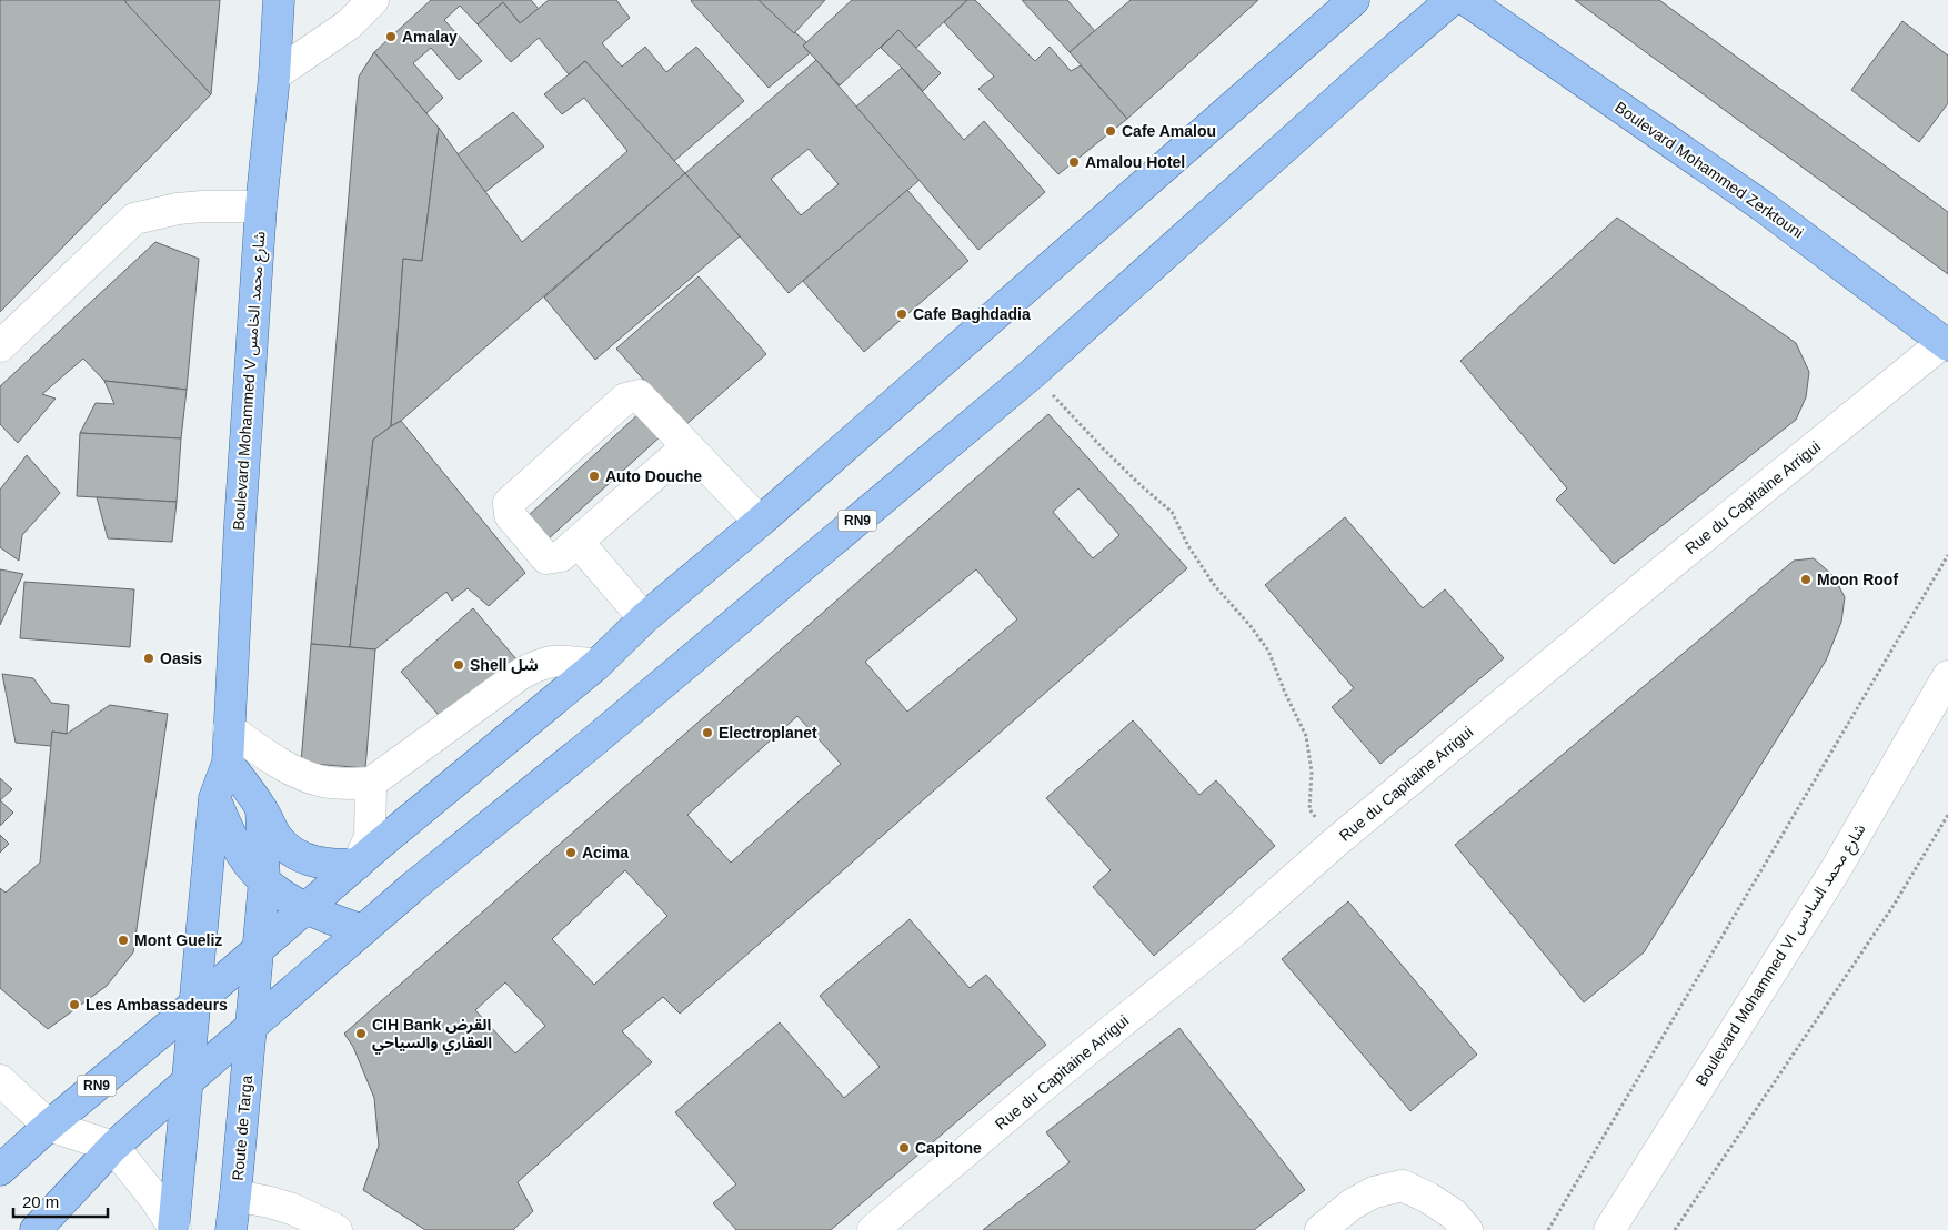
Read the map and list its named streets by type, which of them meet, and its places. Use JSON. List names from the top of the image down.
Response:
{
  "streets": {
    "main road": [
      "Boulevard Mohammed Zerktouni",
      "Boulevard Mohammed V شارع محمد الخامس",
      "RN9",
      "Route de Targa"
    ],
    "street": ["Rue du Capitaine Arrigui", "Boulevard Mohammed VI شارع محمد السادس"]
  },
  "crossings": [
    ["Boulevard Mohammed Zerktouni", "Rue du Capitaine Arrigui"],
    ["Boulevard Mohammed V شارع محمد الخامس", "RN9"],
    ["RN9", "Route de Targa"]
  ],
  "places": [
    "Amalay",
    "Cafe Amalou",
    "Amalou Hotel",
    "Cafe Baghdadia",
    "Auto Douche",
    "Moon Roof",
    "Oasis",
    "Shell شل",
    "Electroplanet",
    "Acima",
    "Mont Gueliz",
    "Les Ambassadeurs",
    "CIH Bank القرض العقاري والسياحي",
    "Capitone"
  ],
  "scale_bar": "20 m"
}
